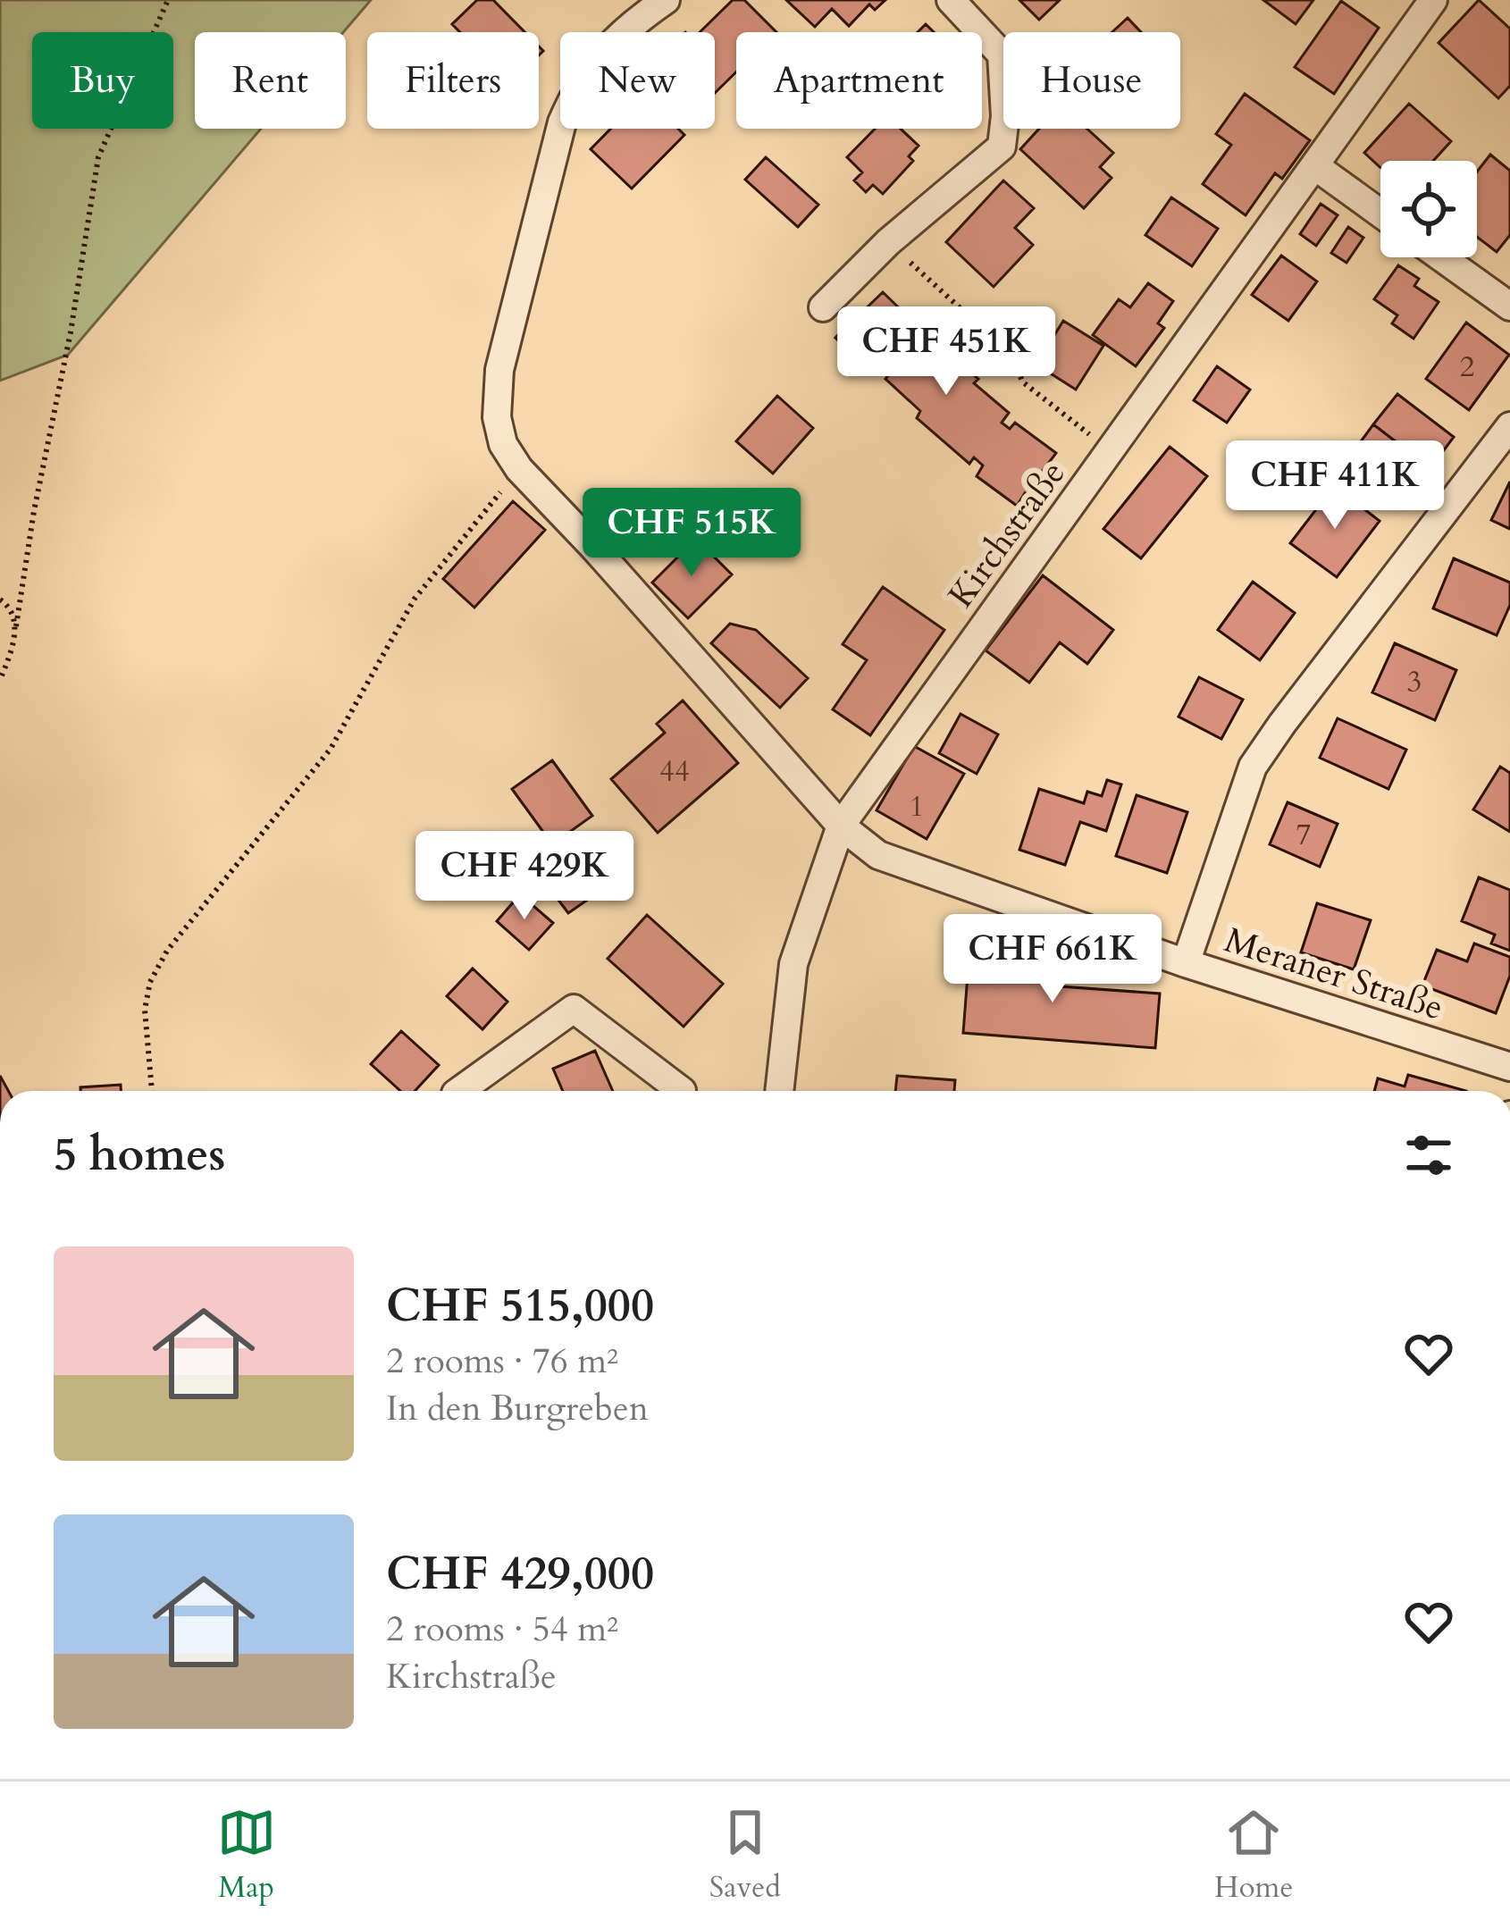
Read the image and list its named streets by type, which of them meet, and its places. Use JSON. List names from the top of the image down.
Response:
{
  "streets": {
    "street": ["Kirchstraße", "Meraner Straße"]
  },
  "crossings": [
    ["Kirchstraße", "Meraner Straße"]
  ],
  "house_numbers": [
    "2",
    "3",
    "44",
    "1",
    "7"
  ],
  "page": {
    "chip": [
      "Buy",
      "Rent",
      "Filters",
      "New",
      "Apartment",
      "House"
    ],
    "price": [
      "CHF 451K",
      "CHF 411K",
      "CHF 515K",
      "CHF 429K",
      "CHF 661K"
    ],
    "heading": "5 homes",
    "list": [
      {
        "name": "CHF 515,000",
        "note": "2 rooms · 76 m² · In den Burgreben"
      },
      {
        "name": "CHF 429,000",
        "note": "2 rooms · 54 m² · Kirchstraße"
      }
    ],
    "tabs": ["Map", "Saved", "Home"]
  }
}
